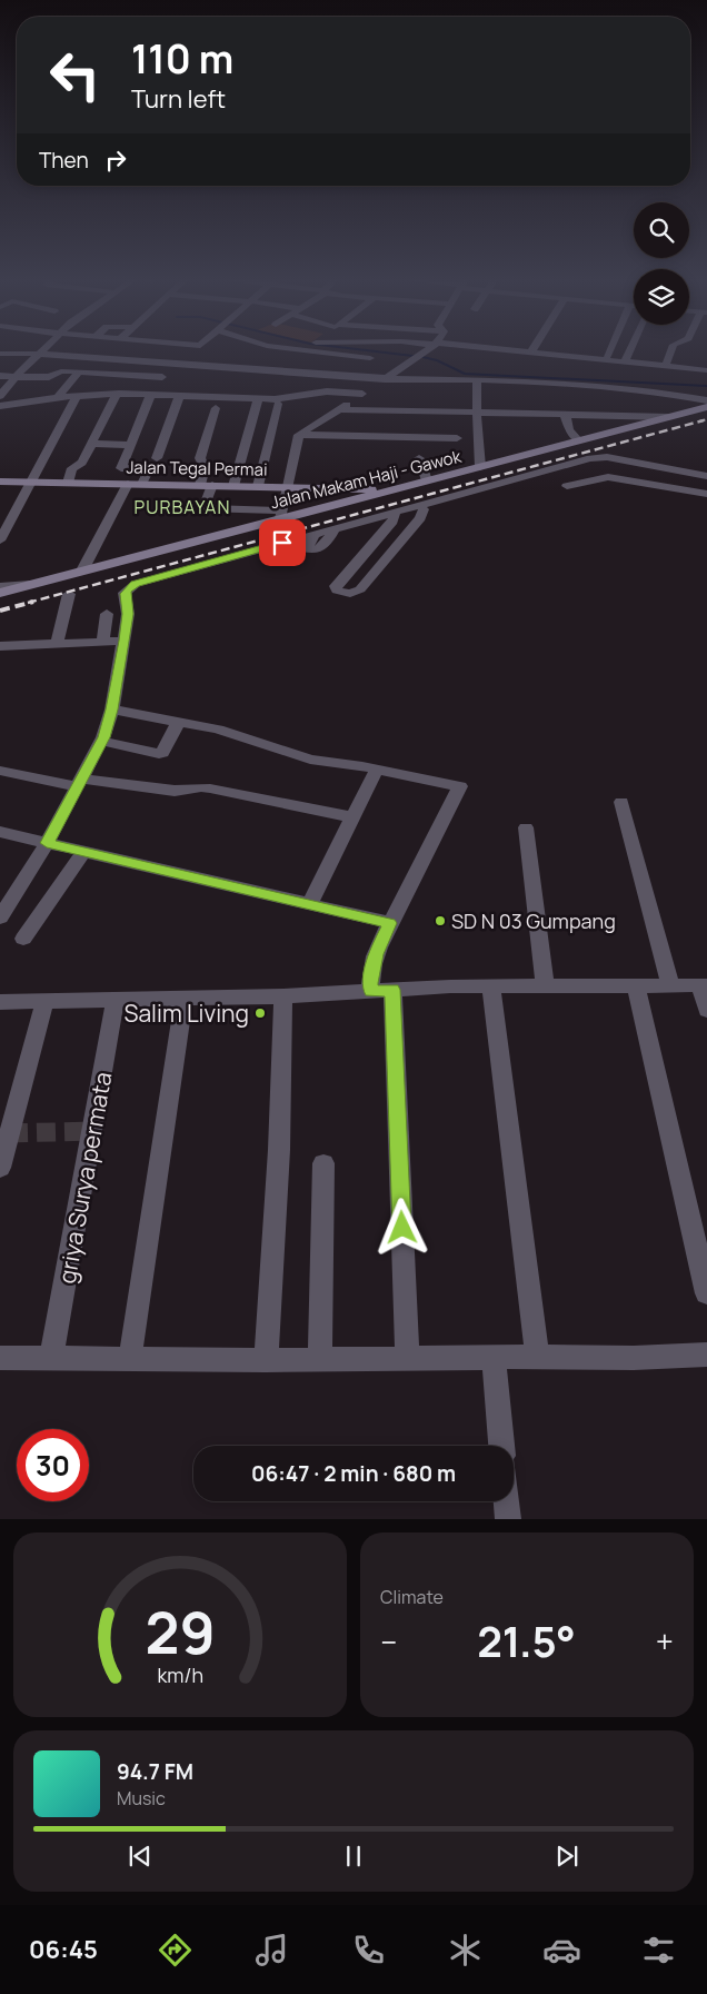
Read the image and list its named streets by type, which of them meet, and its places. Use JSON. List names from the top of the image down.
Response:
{
  "streets": {
    "street": ["Jalan Tegal Permai", "Jalan Makam Haji - Gawok", "griya Surya permata"]
  },
  "crossings": [
    ["Jalan Tegal Permai", "Jalan Makam Haji - Gawok"]
  ],
  "districts": ["PURBAYAN"],
  "places": ["SD N 03 Gumpang", "Salim Living"],
  "page": {
    "turn": ["110 m", "Turn left"],
    "then": "Then",
    "limit": "30",
    "trip": "06:47 · 2 min · 680 m",
    "tile": "Climate",
    "heat": ["−", "21.5°", "+"],
    "song": ["94.7 FM", "Music"],
    "tabs": "06:45",
    "gauge": ["29", "km/h"]
  }
}
